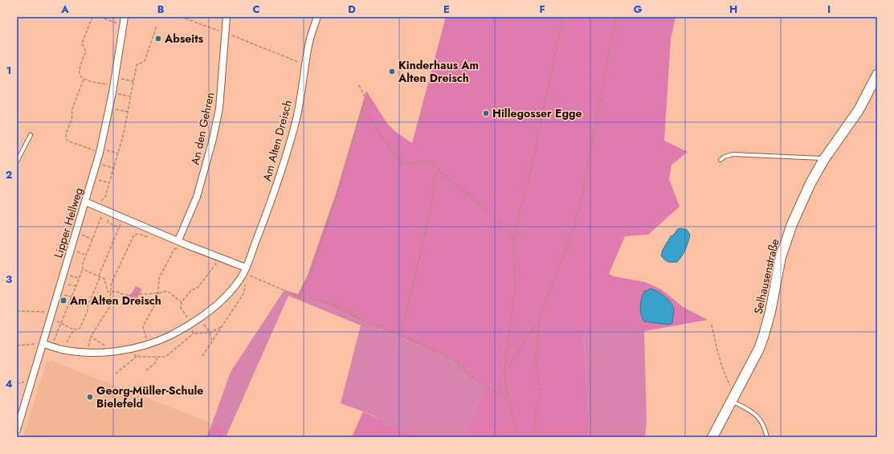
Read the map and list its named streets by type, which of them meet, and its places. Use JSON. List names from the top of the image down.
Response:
{
  "streets": {
    "street": [
      "An den Gehren",
      "Am Alten Dreisch",
      "Lipper Hellweg",
      "Selhausenstraße"
    ]
  },
  "crossings": [
    ["Am Alten Dreisch", "Lipper Hellweg"]
  ],
  "places": {
    "other": [
      "Abseits",
      "Kinderhaus Am Alten Dreisch",
      "Hillegosser Egge",
      "Georg-Müller-Schule Bielefeld"
    ],
    "transit": ["Am Alten Dreisch"]
  },
  "grid": {
    "columns": [
      "A",
      "B",
      "C",
      "D",
      "E",
      "F",
      "G",
      "H",
      "I"
    ],
    "rows": [
      "1",
      "2",
      "3",
      "4"
    ]
  }
}
